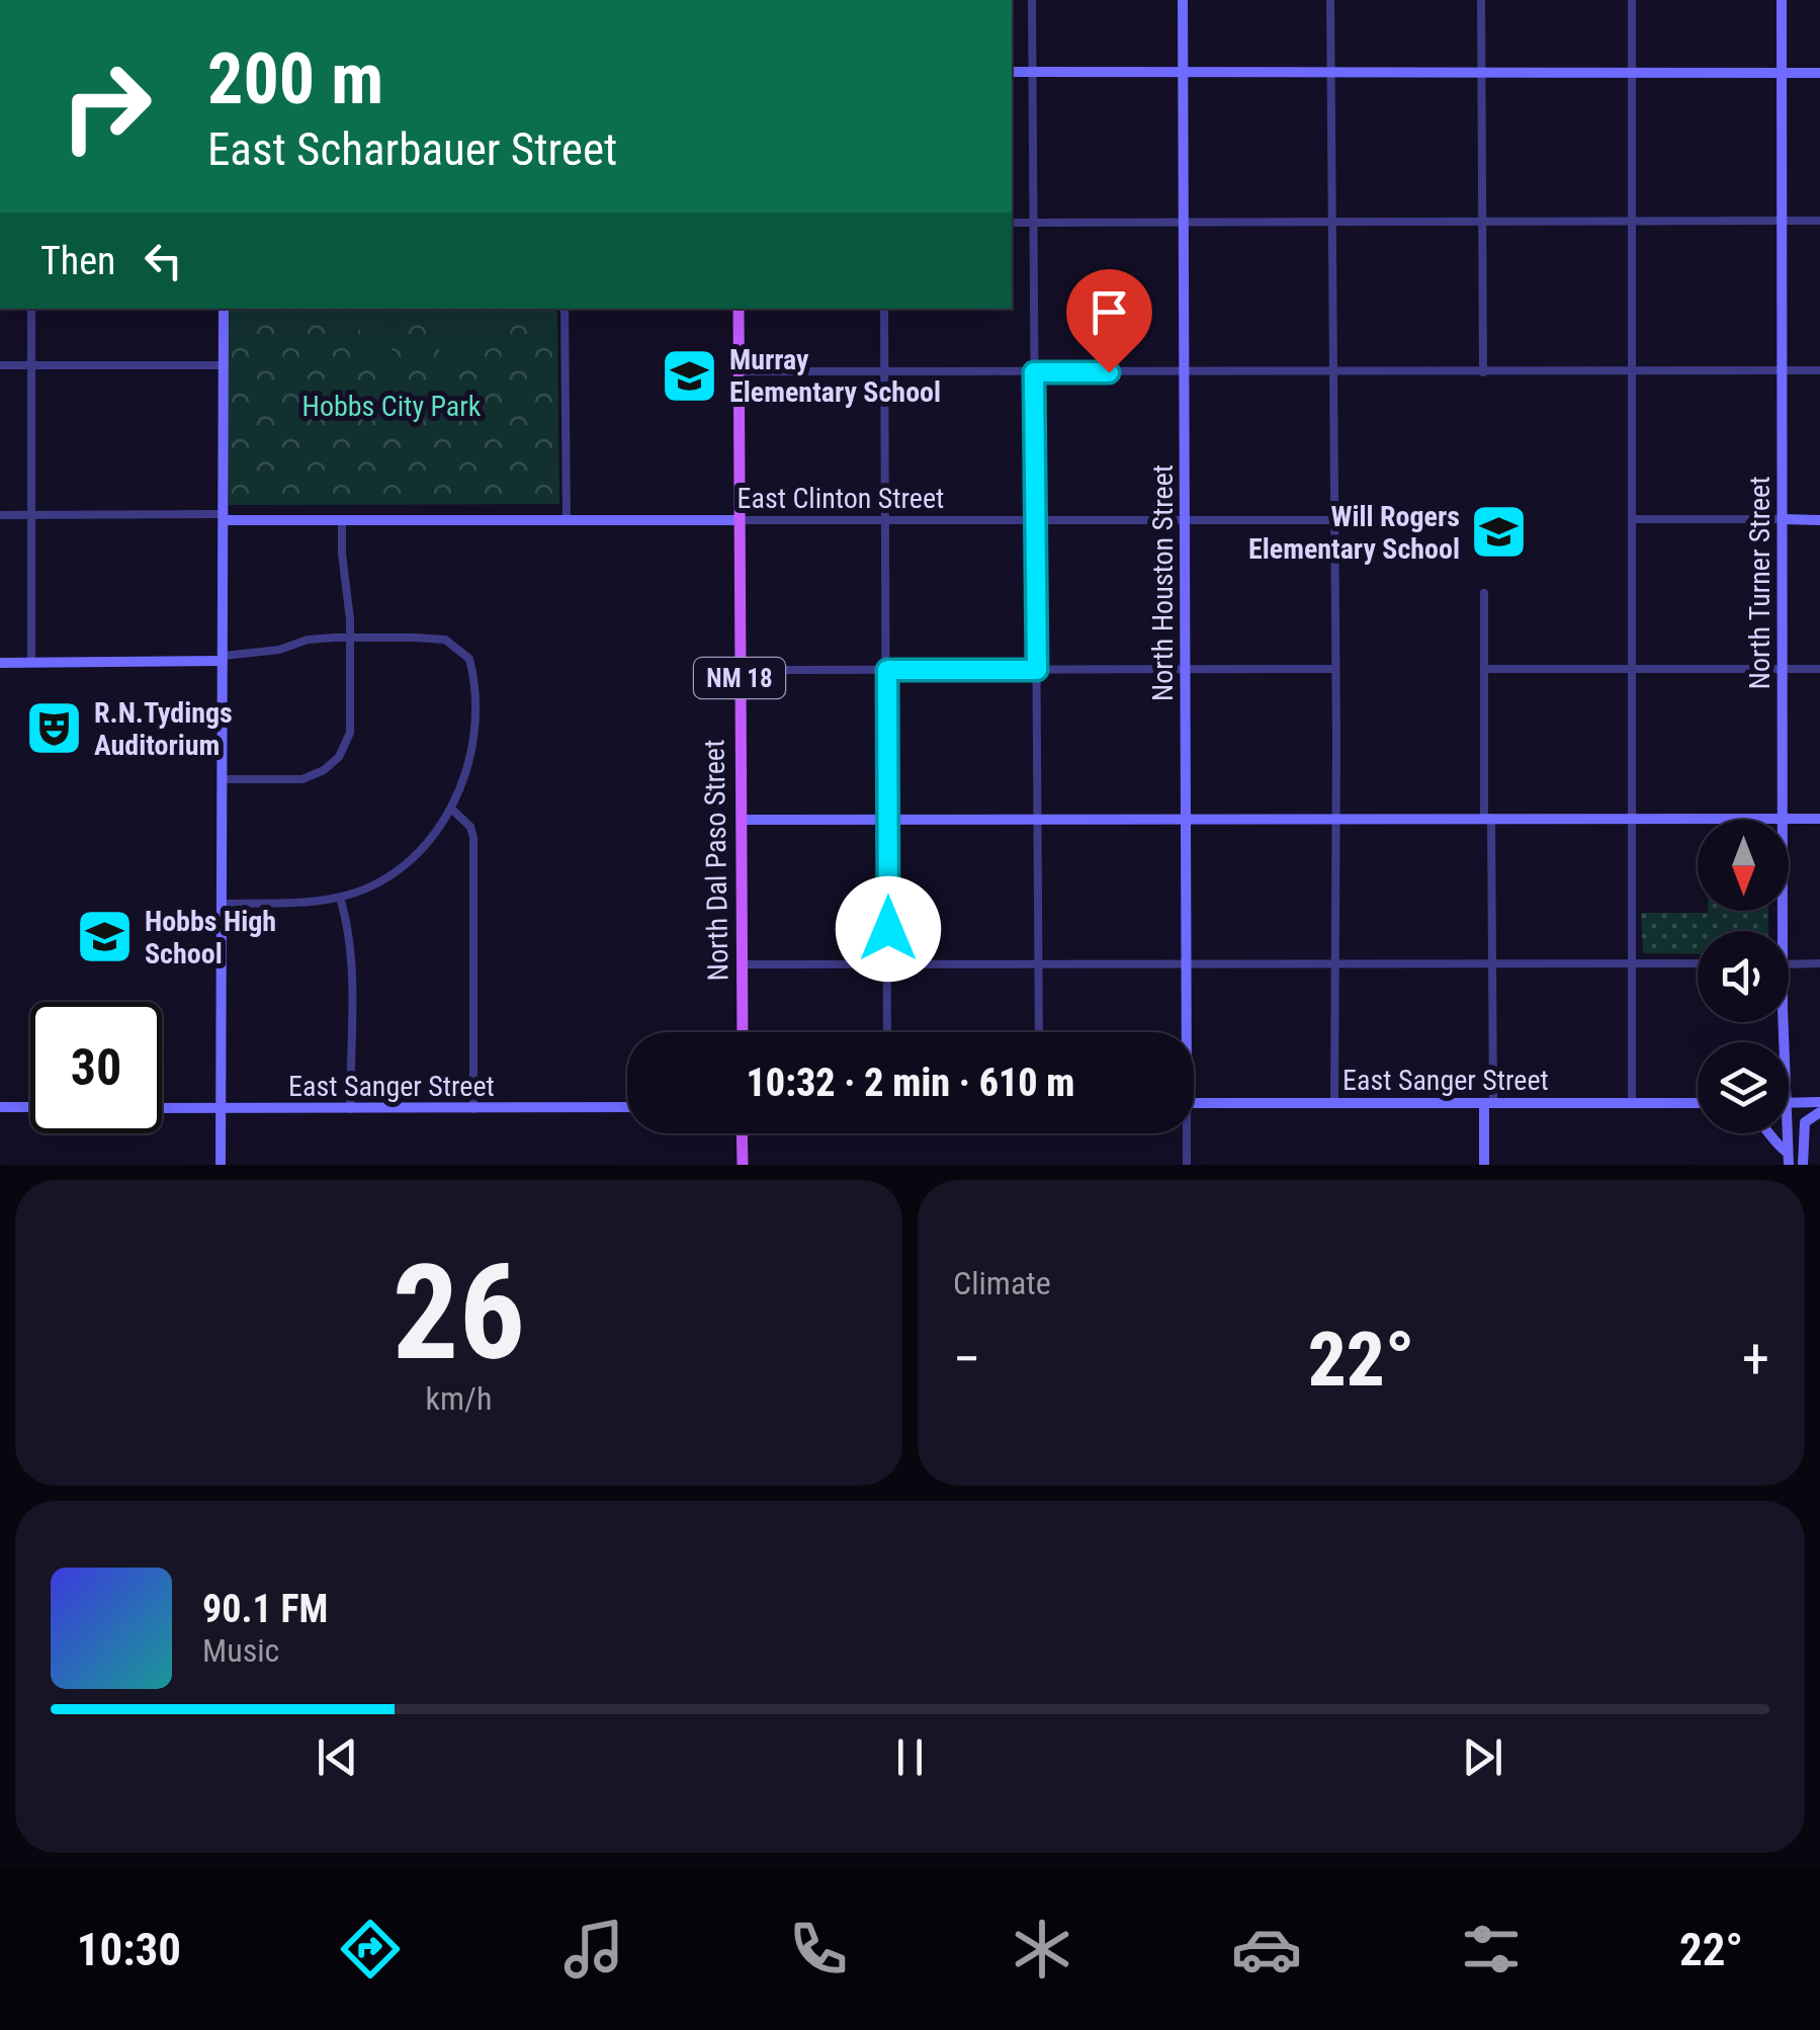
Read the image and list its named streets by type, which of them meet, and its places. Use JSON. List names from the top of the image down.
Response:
{
  "streets": {
    "main road": ["NM 18", "North Dal Paso Street"],
    "street": [
      "East Clinton Street",
      "North Houston Street",
      "North Turner Street",
      "East Sanger Street"
    ]
  },
  "crossings": [
    ["East Clinton Street", "North Houston Street"],
    ["East Clinton Street", "North Dal Paso Street"]
  ],
  "parks": ["Hobbs City Park"],
  "places": {
    "school or university": ["Murray Elementary School", "Will Rogers Elementary School", "Hobbs High School"],
    "theatre": ["R.N.Tydings Auditorium"]
  },
  "north": "bottom",
  "page": {
    "turn": ["200 m", "East Scharbauer Street"],
    "then": "Then",
    "limit": "30",
    "trip": "10:32 · 2 min · 610 m",
    "tile": [
      ["26", "km/h"],
      "Climate"
    ],
    "heat": ["−", "22°", "+"],
    "song": ["90.1 FM", "Music"],
    "tabs": ["10:30", "22°"]
  }
}
